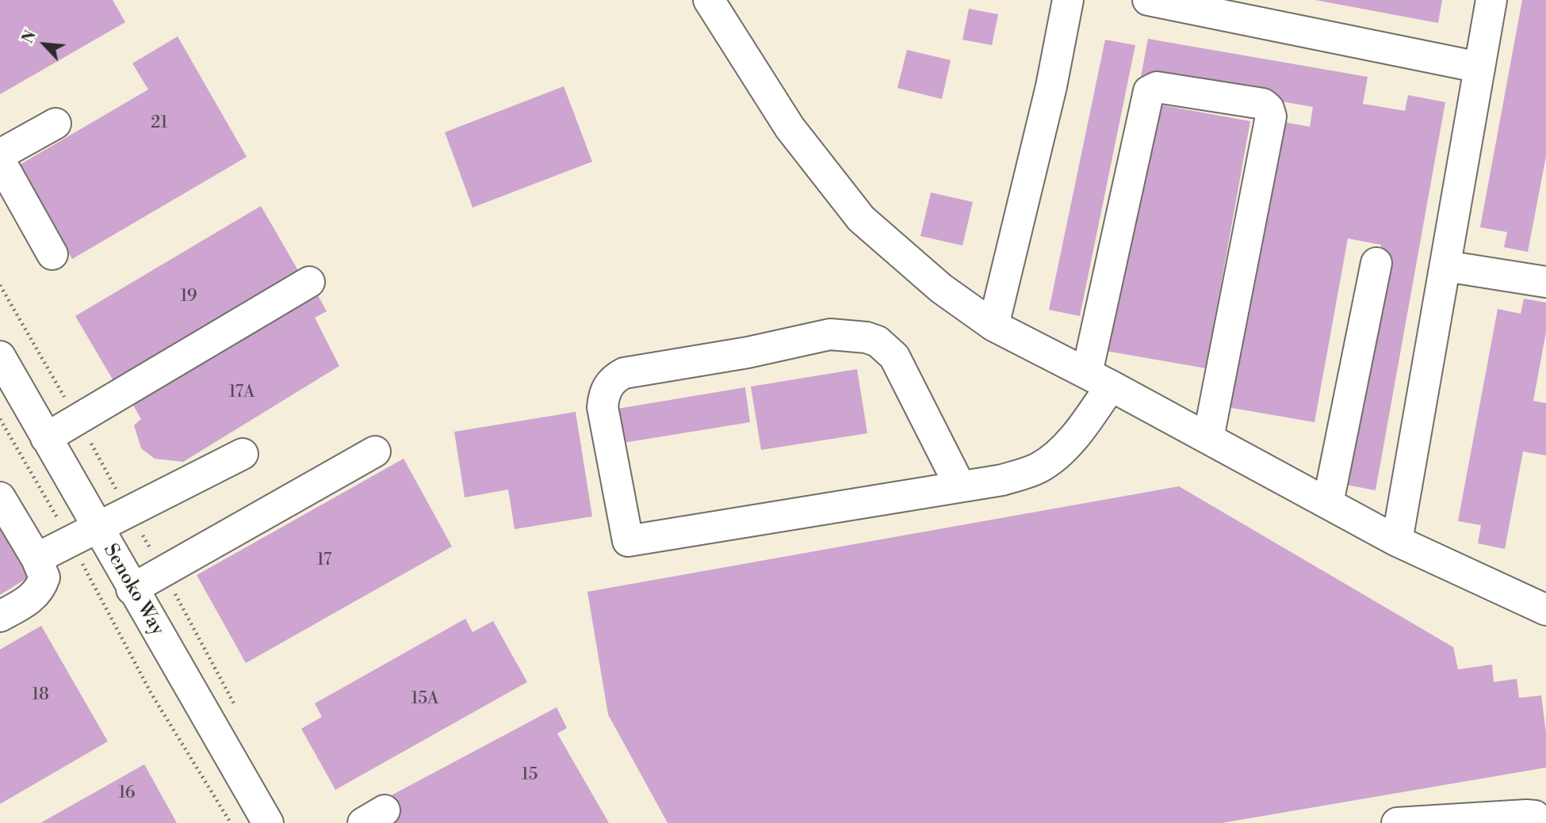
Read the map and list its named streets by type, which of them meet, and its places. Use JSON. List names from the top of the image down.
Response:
{
  "streets": {
    "street": ["Senoko Way"]
  },
  "house_numbers": [
    "21",
    "19",
    "17A",
    "17",
    "18",
    "15A",
    "15",
    "16"
  ],
  "north": "top left"
}
